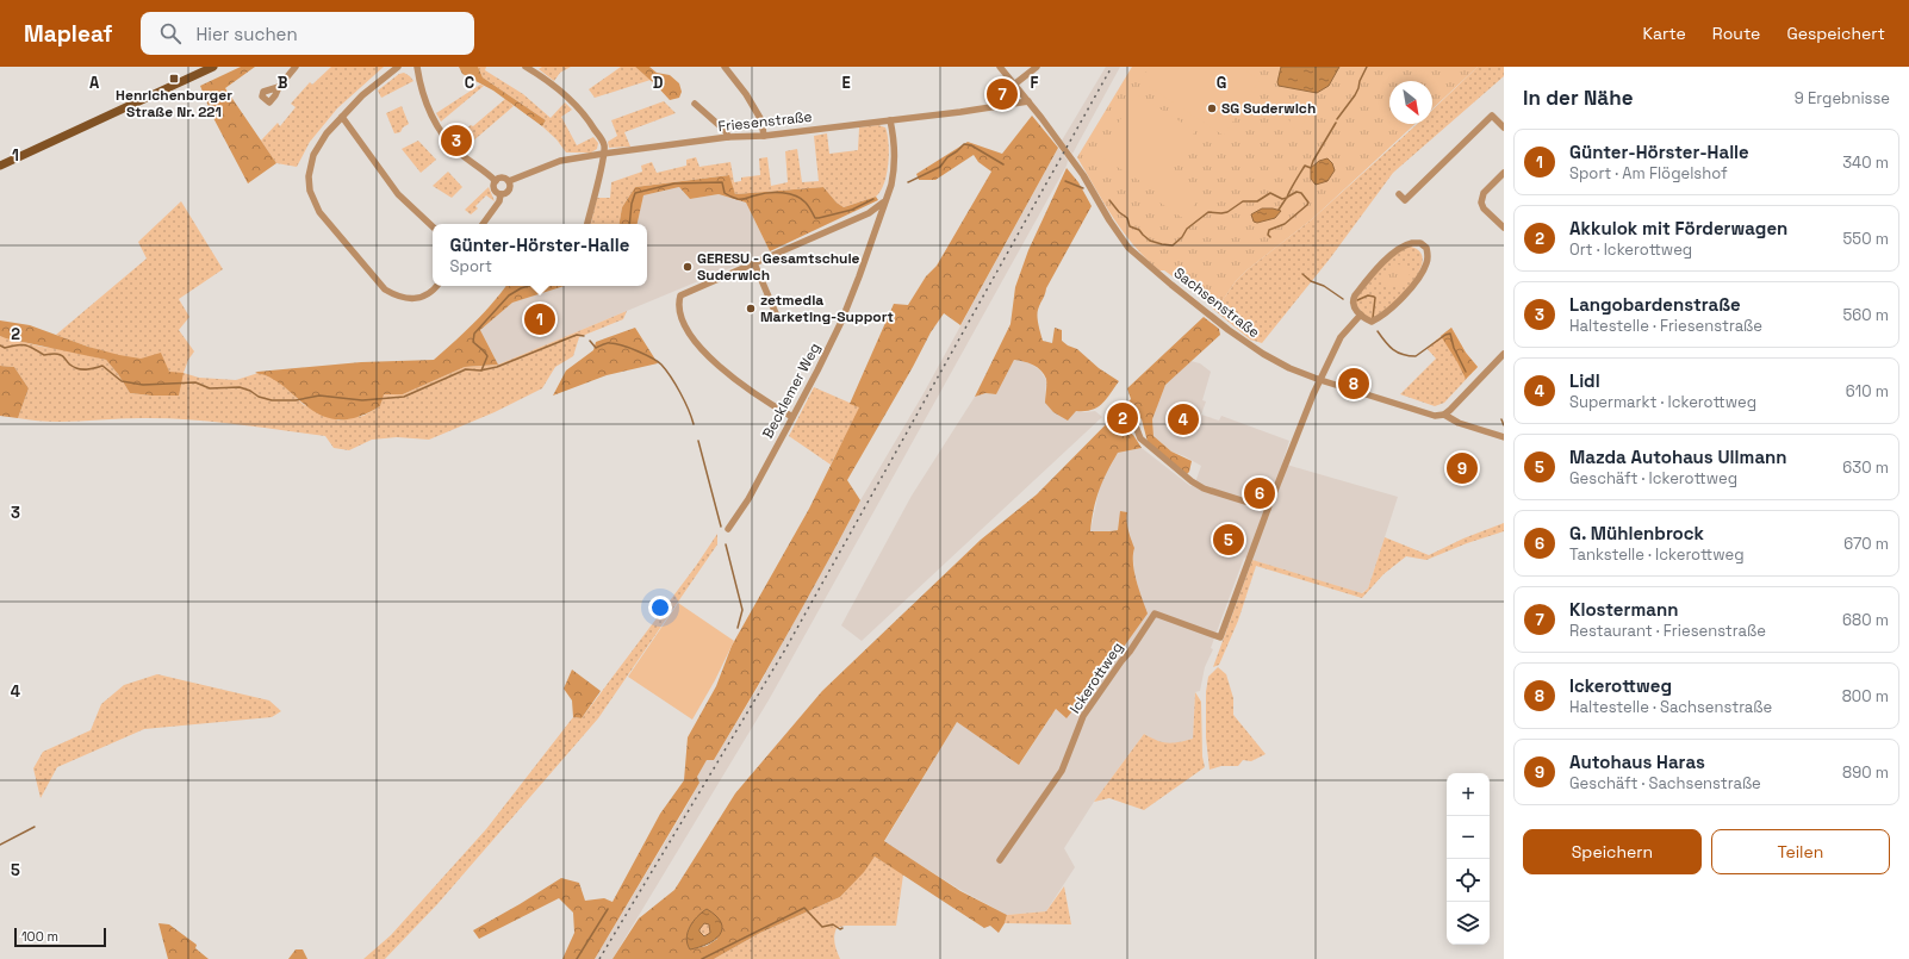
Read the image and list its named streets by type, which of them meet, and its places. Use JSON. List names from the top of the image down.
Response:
{
  "streets": {
    "street": [
      "Friesenstraße",
      "Sachsenstraße",
      "Becklemer Weg",
      "Ickerottweg"
    ]
  },
  "crossings": [
    ["Friesenstraße", "Sachsenstraße"],
    ["Friesenstraße", "Becklemer Weg"],
    ["Sachsenstraße", "Ickerottweg"]
  ],
  "places": {
    "transit": ["Henrichenburger Straße Nr. 221"],
    "other": ["SG Suderwich", "GERESU - Gesamtschule Suderwich", "zetmedia Marketing-Support"]
  },
  "scale_bar": "100 m",
  "north": "bottom right",
  "page": {
    "header": "Mapleaf",
    "search": "Hier suchen",
    "nav": ["Karte", "Route", "Gespeichert"],
    "heading": ["In der Nähe", "9 Ergebnisse"],
    "pins": [
      "7",
      "3",
      "1",
      "8",
      "2",
      "4",
      "9",
      "6",
      "5"
    ],
    "list": [
      {
        "mark": "1",
        "name": "Günter-Hörster-Halle",
        "note": "Sport · Am Flögelshof",
        "value": "340 m"
      },
      {
        "mark": "2",
        "name": "Akkulok mit Förderwagen",
        "note": "Ort · Ickerottweg",
        "value": "550 m"
      },
      {
        "mark": "3",
        "name": "Langobardenstraße",
        "note": "Haltestelle · Friesenstraße",
        "value": "560 m"
      },
      {
        "mark": "4",
        "name": "Lidl",
        "note": "Supermarkt · Ickerottweg",
        "value": "610 m"
      },
      {
        "mark": "5",
        "name": "Mazda Autohaus Ullmann",
        "note": "Geschäft · Ickerottweg",
        "value": "630 m"
      },
      {
        "mark": "6",
        "name": "G. Mühlenbrock",
        "note": "Tankstelle · Ickerottweg",
        "value": "670 m"
      },
      {
        "mark": "7",
        "name": "Klostermann",
        "note": "Restaurant · Friesenstraße",
        "value": "680 m"
      },
      {
        "mark": "8",
        "name": "Ickerottweg",
        "note": "Haltestelle · Sachsenstraße",
        "value": "800 m"
      },
      {
        "mark": "9",
        "name": "Autohaus Haras",
        "note": "Geschäft · Sachsenstraße",
        "value": "890 m"
      }
    ],
    "popup": ["Günter-Hörster-Halle", "Sport"],
    "map_buttons": ["+", "−"],
    "buttons": ["Speichern", "Teilen"],
    "scale": "100 m"
  },
  "grid": {
    "columns": [
      "A",
      "B",
      "C",
      "D",
      "E",
      "F",
      "G"
    ],
    "rows": [
      "1",
      "2",
      "3",
      "4",
      "5"
    ]
  }
}
